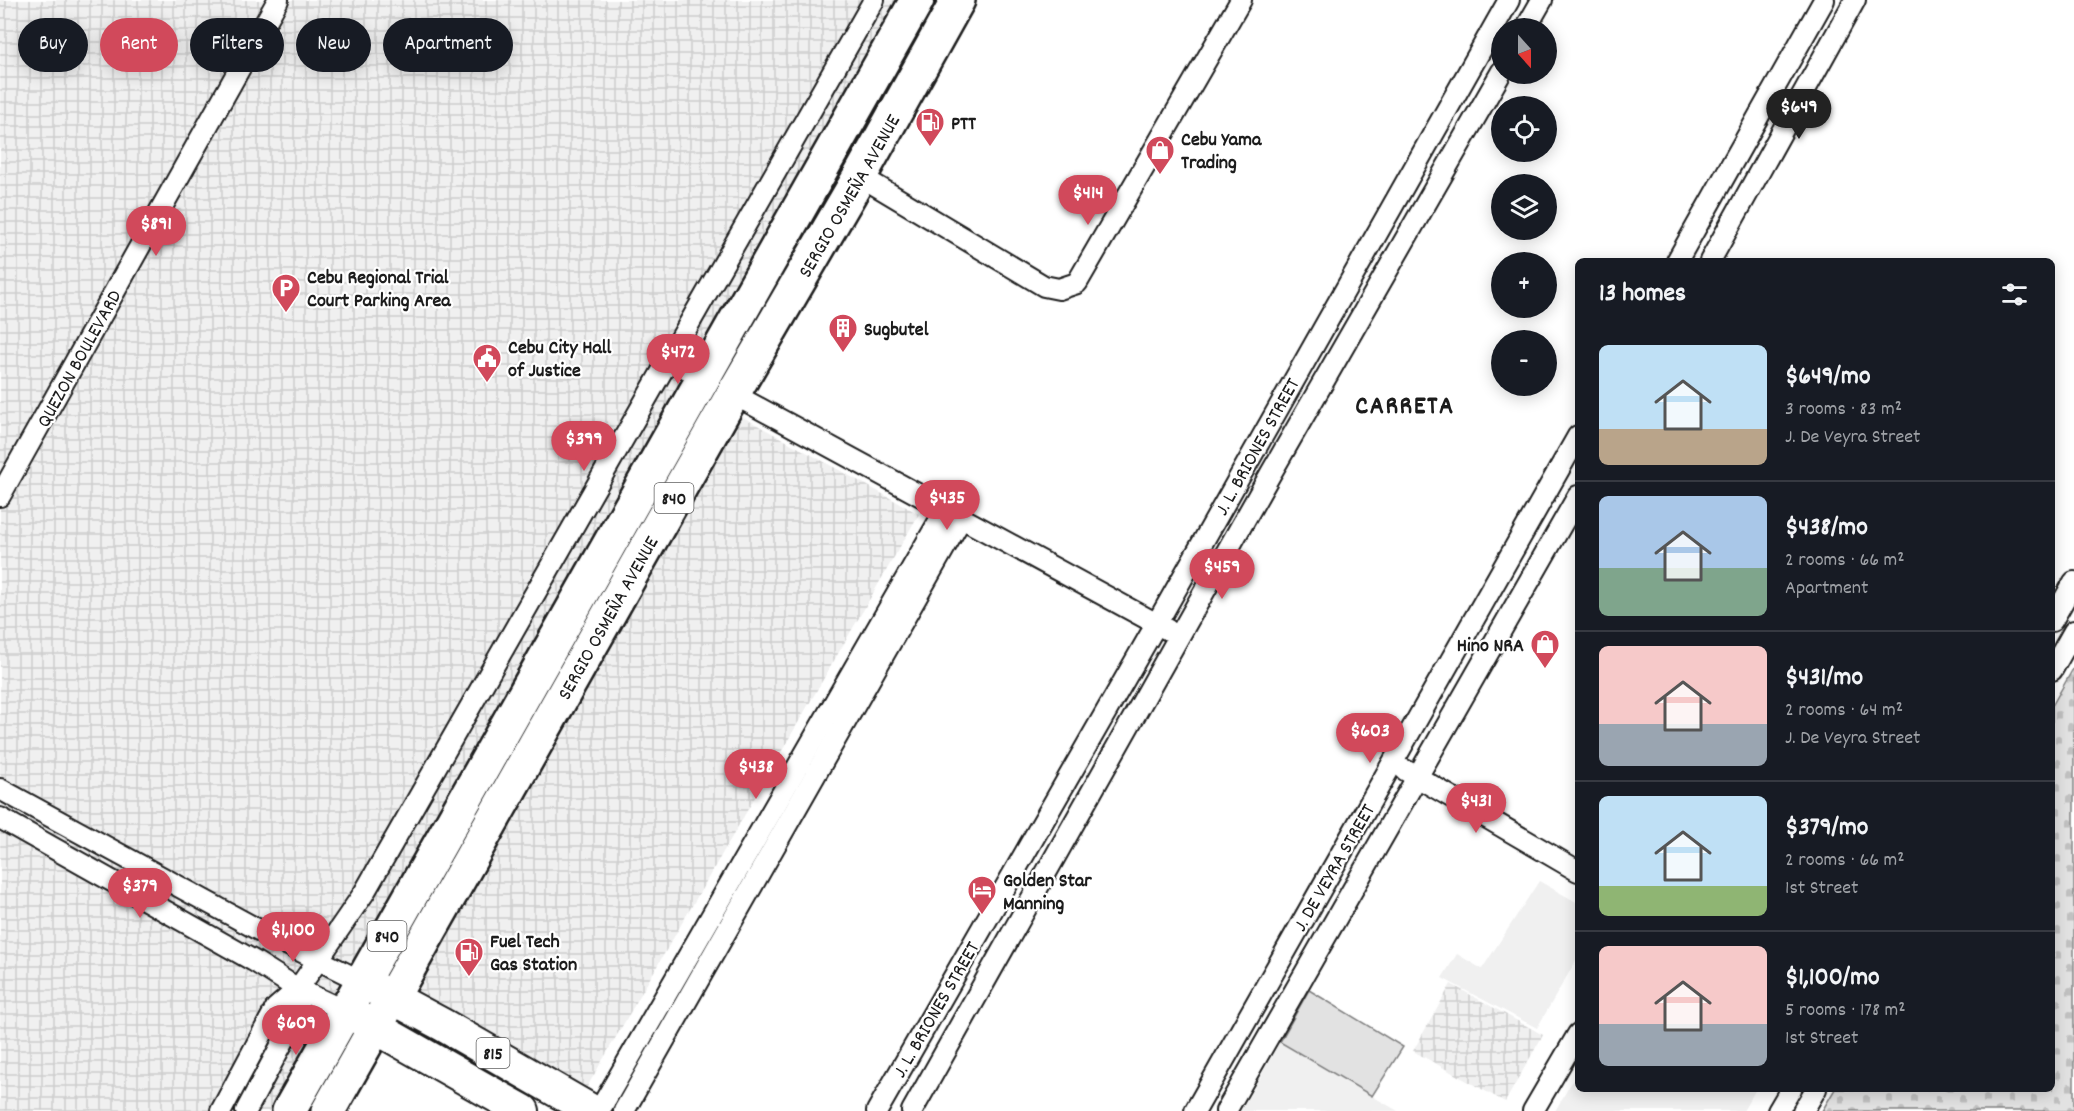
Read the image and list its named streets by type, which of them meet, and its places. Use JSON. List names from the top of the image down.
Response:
{
  "streets": {
    "highway": ["SERGIO OSMEÑA AVENUE", "840"],
    "main road": ["815"],
    "street": ["QUEZON BOULEVARD", "J. L. BRIONES STREET", "J. DE VEYRA STREET"]
  },
  "crossings": [
    ["SERGIO OSMEÑA AVENUE", "815"]
  ],
  "districts": ["CARRETA"],
  "places": {
    "fuel station": ["PTT", "Fuel Tech Gas Station"],
    "shop": ["Cebu Yama Trading", "Hino NRA"],
    "parking": ["Cebu Regional Trial Court Parking Area"],
    "building": ["Sugbutel"],
    "public building": ["Cebu City Hall of Justice"],
    "hotel": ["Golden Star Manning"]
  },
  "north": "bottom",
  "page": {
    "map_buttons": ["+", "−"],
    "chip": [
      "Buy",
      "Rent",
      "Filters",
      "New",
      "Apartment"
    ],
    "price": [
      "$649",
      "$414",
      "$891",
      "$472",
      "$399",
      "$435",
      "$459",
      "$603",
      "$438",
      "$431",
      "$379",
      "$1,100",
      "$609"
    ],
    "heading": "13 homes",
    "list": [
      {
        "name": "$649/mo",
        "note": "3 rooms · 83 m² · J. De Veyra Street"
      },
      {
        "name": "$438/mo",
        "note": "2 rooms · 66 m² · Apartment"
      },
      {
        "name": "$431/mo",
        "note": "2 rooms · 64 m² · J. De Veyra Street"
      },
      {
        "name": "$379/mo",
        "note": "2 rooms · 66 m² · 1st Street"
      },
      {
        "name": "$1,100/mo",
        "note": "5 rooms · 178 m² · 1st Street"
      }
    ]
  }
}
